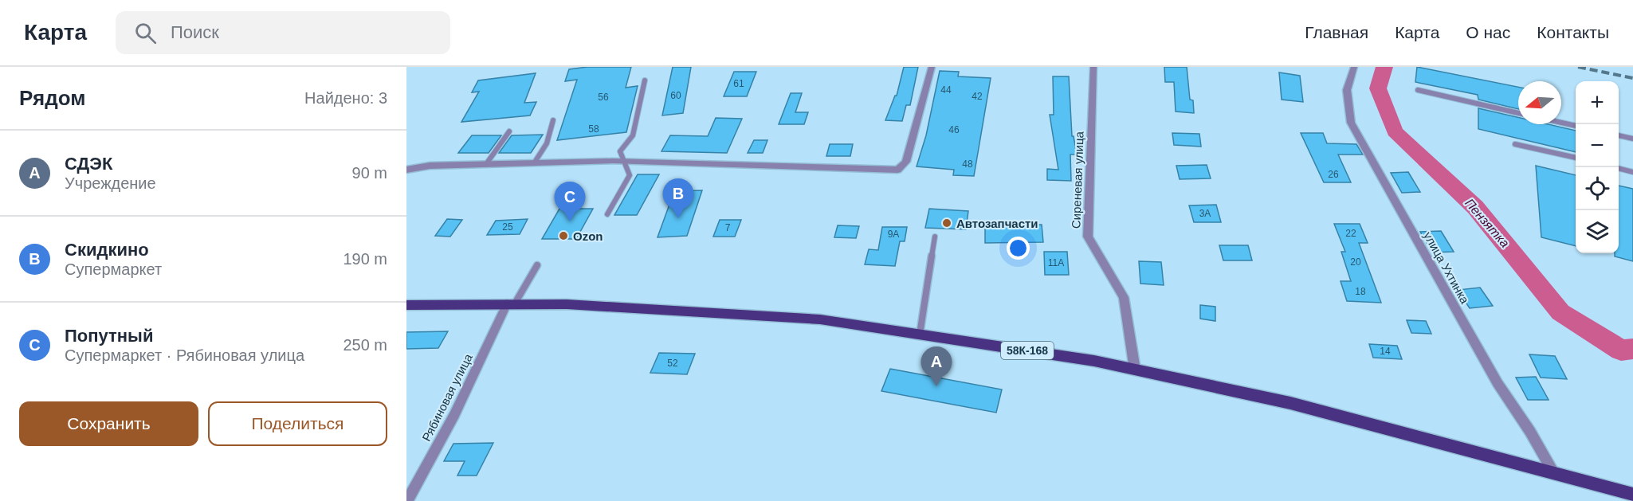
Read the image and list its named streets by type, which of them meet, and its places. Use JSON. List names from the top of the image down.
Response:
{
  "streets": {
    "main road": ["58К-168"],
    "street": ["Сиреневая улица", "улица Ухтинка", "Рябиновая улица"]
  },
  "crossings": [
    ["Сиреневая улица", "58К-168"],
    ["улица Ухтинка", "58К-168"],
    ["58К-168", "Рябиновая улица"]
  ],
  "water": ["Пензятка"],
  "places": ["Автозапчасти", "Ozon"],
  "house_numbers": [
    "61",
    "44",
    "60",
    "42",
    "56",
    "58",
    "46",
    "48",
    "26",
    "3А",
    "25",
    "7",
    "22",
    "9А",
    "20",
    "11А",
    "18",
    "14",
    "52"
  ],
  "north": "left",
  "page": {
    "header": "Карта",
    "search": "Поиск",
    "nav": [
      "Главная",
      "Карта",
      "О нас",
      "Контакты"
    ],
    "heading": ["Рядом", "Найдено: 3"],
    "map_buttons": ["+", "−"],
    "list": [
      {
        "mark": "A",
        "name": "СДЭК",
        "note": "Учреждение",
        "value": "90 m"
      },
      {
        "mark": "B",
        "name": "Скидкино",
        "note": "Супермаркет",
        "value": "190 m"
      },
      {
        "mark": "C",
        "name": "Попутный",
        "note": "Супермаркет · Рябиновая улица",
        "value": "250 m"
      }
    ],
    "pins": ["B", "C", "A"],
    "buttons": ["Сохранить", "Поделиться"]
  }
}
